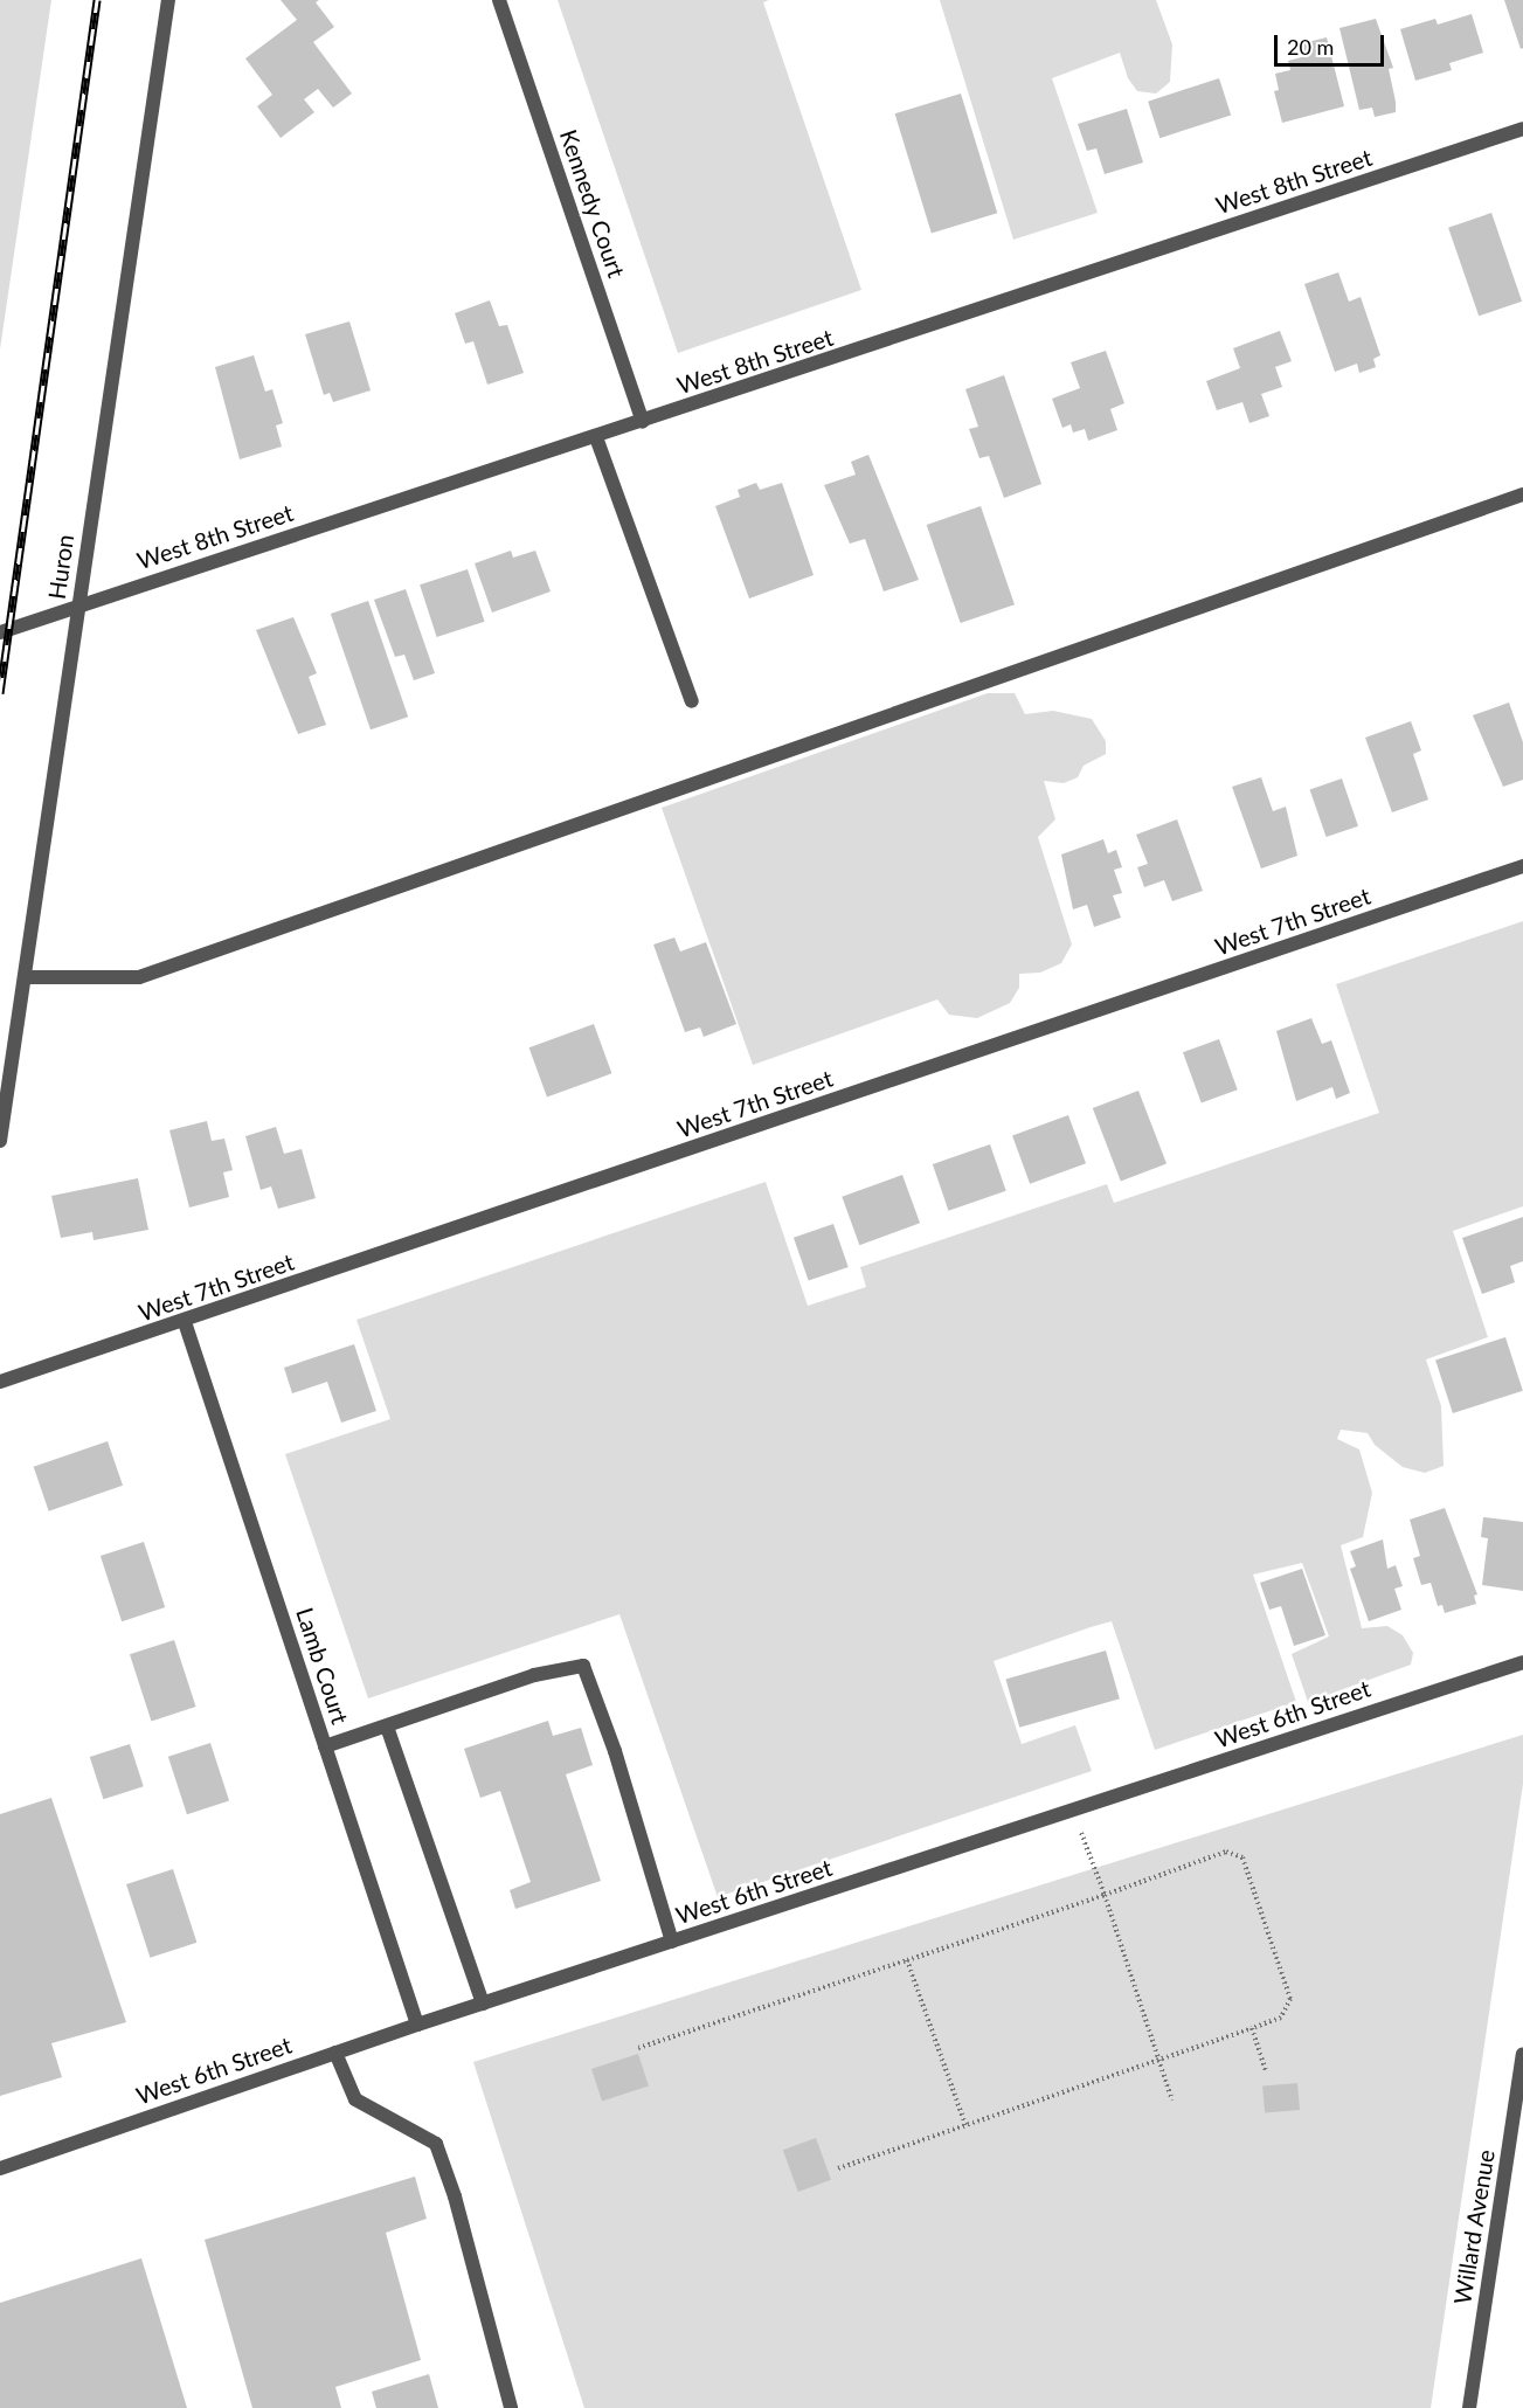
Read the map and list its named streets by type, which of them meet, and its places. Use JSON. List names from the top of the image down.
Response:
{
  "streets": {
    "street": [
      "West 8th Street",
      "Kennedy Court",
      "Huron",
      "West 7th Street",
      "Lamb Court",
      "West 6th Street",
      "Willard Avenue"
    ]
  },
  "crossings": [
    ["West 8th Street", "Kennedy Court"],
    ["West 8th Street", "Huron"],
    ["West 7th Street", "Lamb Court"],
    ["Lamb Court", "West 6th Street"]
  ],
  "scale_bar": "20 m"
}
